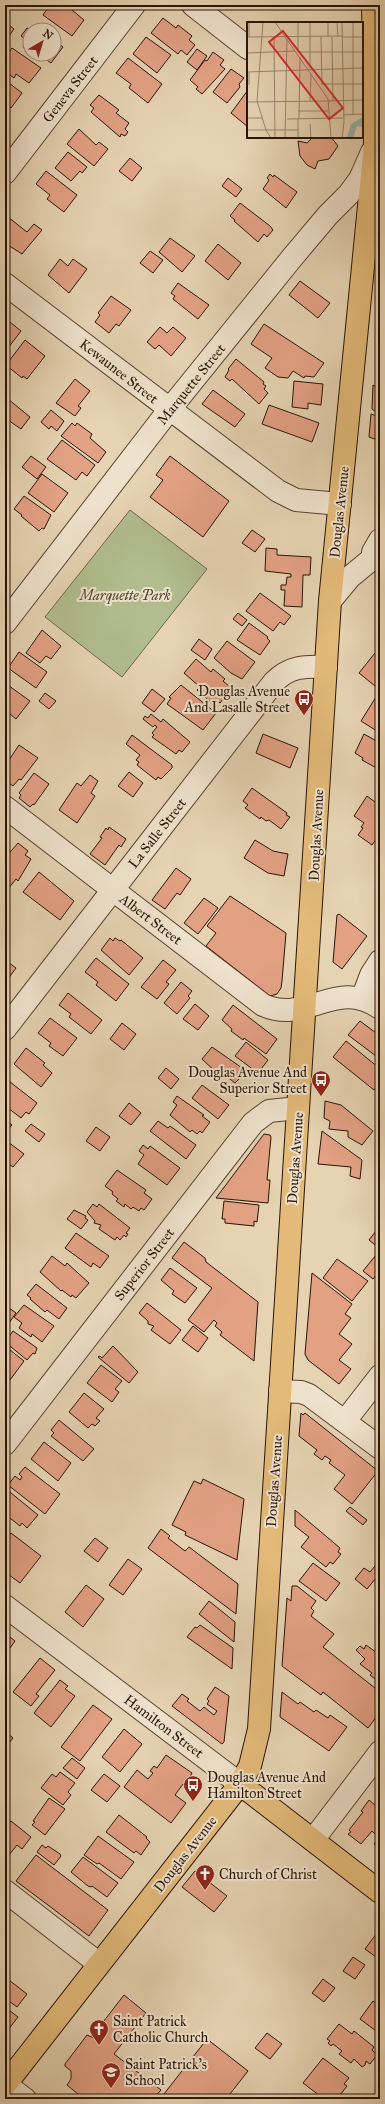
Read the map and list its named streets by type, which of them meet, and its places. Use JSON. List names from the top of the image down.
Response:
{
  "streets": {
    "main road": ["Douglas Avenue", "Hamilton Street"],
    "street": [
      "Geneva Street",
      "Kewaunee Street",
      "Marquette Street",
      "La Salle Street",
      "Albert Street",
      "Superior Street"
    ]
  },
  "crossings": [
    ["Kewaunee Street", "Marquette Street"],
    ["Kewaunee Street", "Douglas Avenue"],
    ["Marquette Street", "Douglas Avenue"],
    ["Douglas Avenue", "La Salle Street"],
    ["Douglas Avenue", "Albert Street"],
    ["Douglas Avenue", "Superior Street"],
    ["Douglas Avenue", "Hamilton Street"],
    ["La Salle Street", "Albert Street"]
  ],
  "parks": ["Marquette Park"],
  "places": {
    "bus stop": ["Douglas Avenue And Lasalle Street", "Douglas Avenue And Superior Street", "Douglas Avenue And Hamilton Street"],
    "church": ["Church of Christ", "Saint Patrick Catholic Church"],
    "school or university": ["Saint Patrick's School"]
  },
  "north": "top right"
}
